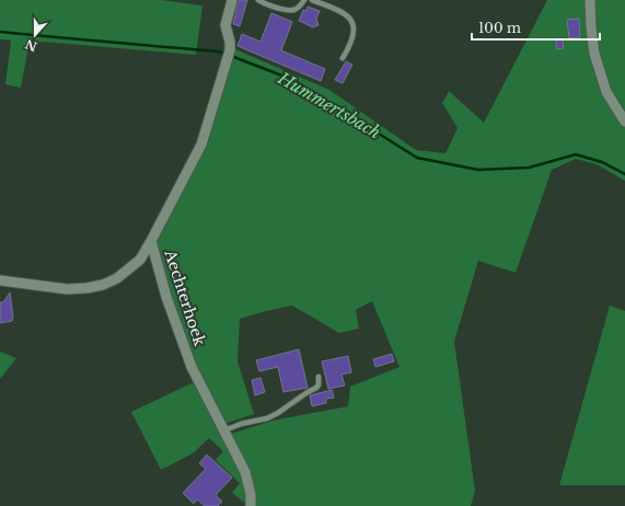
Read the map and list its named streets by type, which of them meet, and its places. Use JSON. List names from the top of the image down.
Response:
{
  "streets": {
    "street": ["Aechterhoek"]
  },
  "water": ["Hummertsbach"],
  "scale_bar": "100 m",
  "north": "bottom"
}
